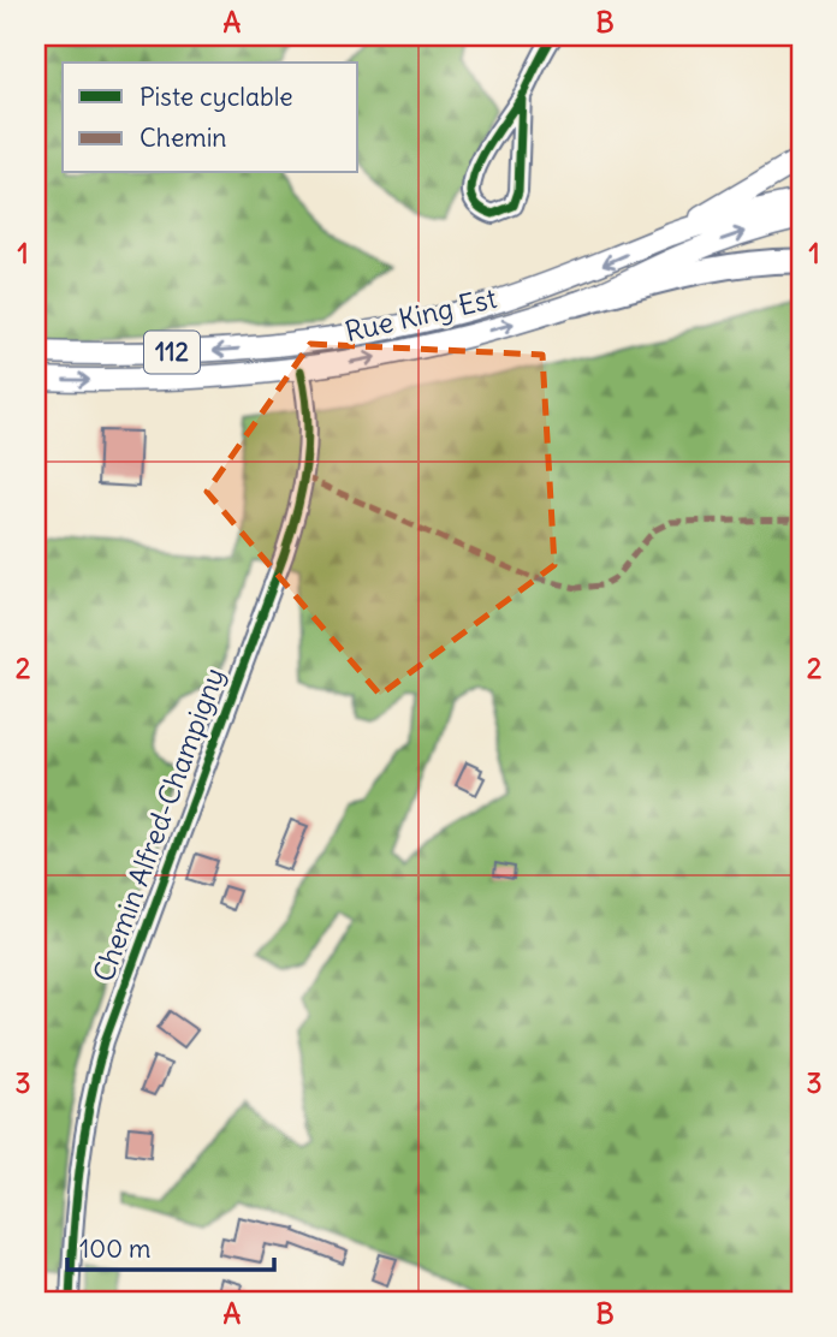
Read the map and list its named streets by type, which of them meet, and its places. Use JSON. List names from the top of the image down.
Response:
{
  "streets": {
    "main road": ["Rue King Est", "112"],
    "street": ["Chemin Alfred-Champigny"]
  },
  "crossings": [
    ["Rue King Est", "Chemin Alfred-Champigny"]
  ],
  "legend": ["Piste cyclable", "Chemin"],
  "scale_bar": "100 m",
  "grid": {
    "columns": ["A", "B"],
    "rows": ["1", "2", "3"]
  }
}
